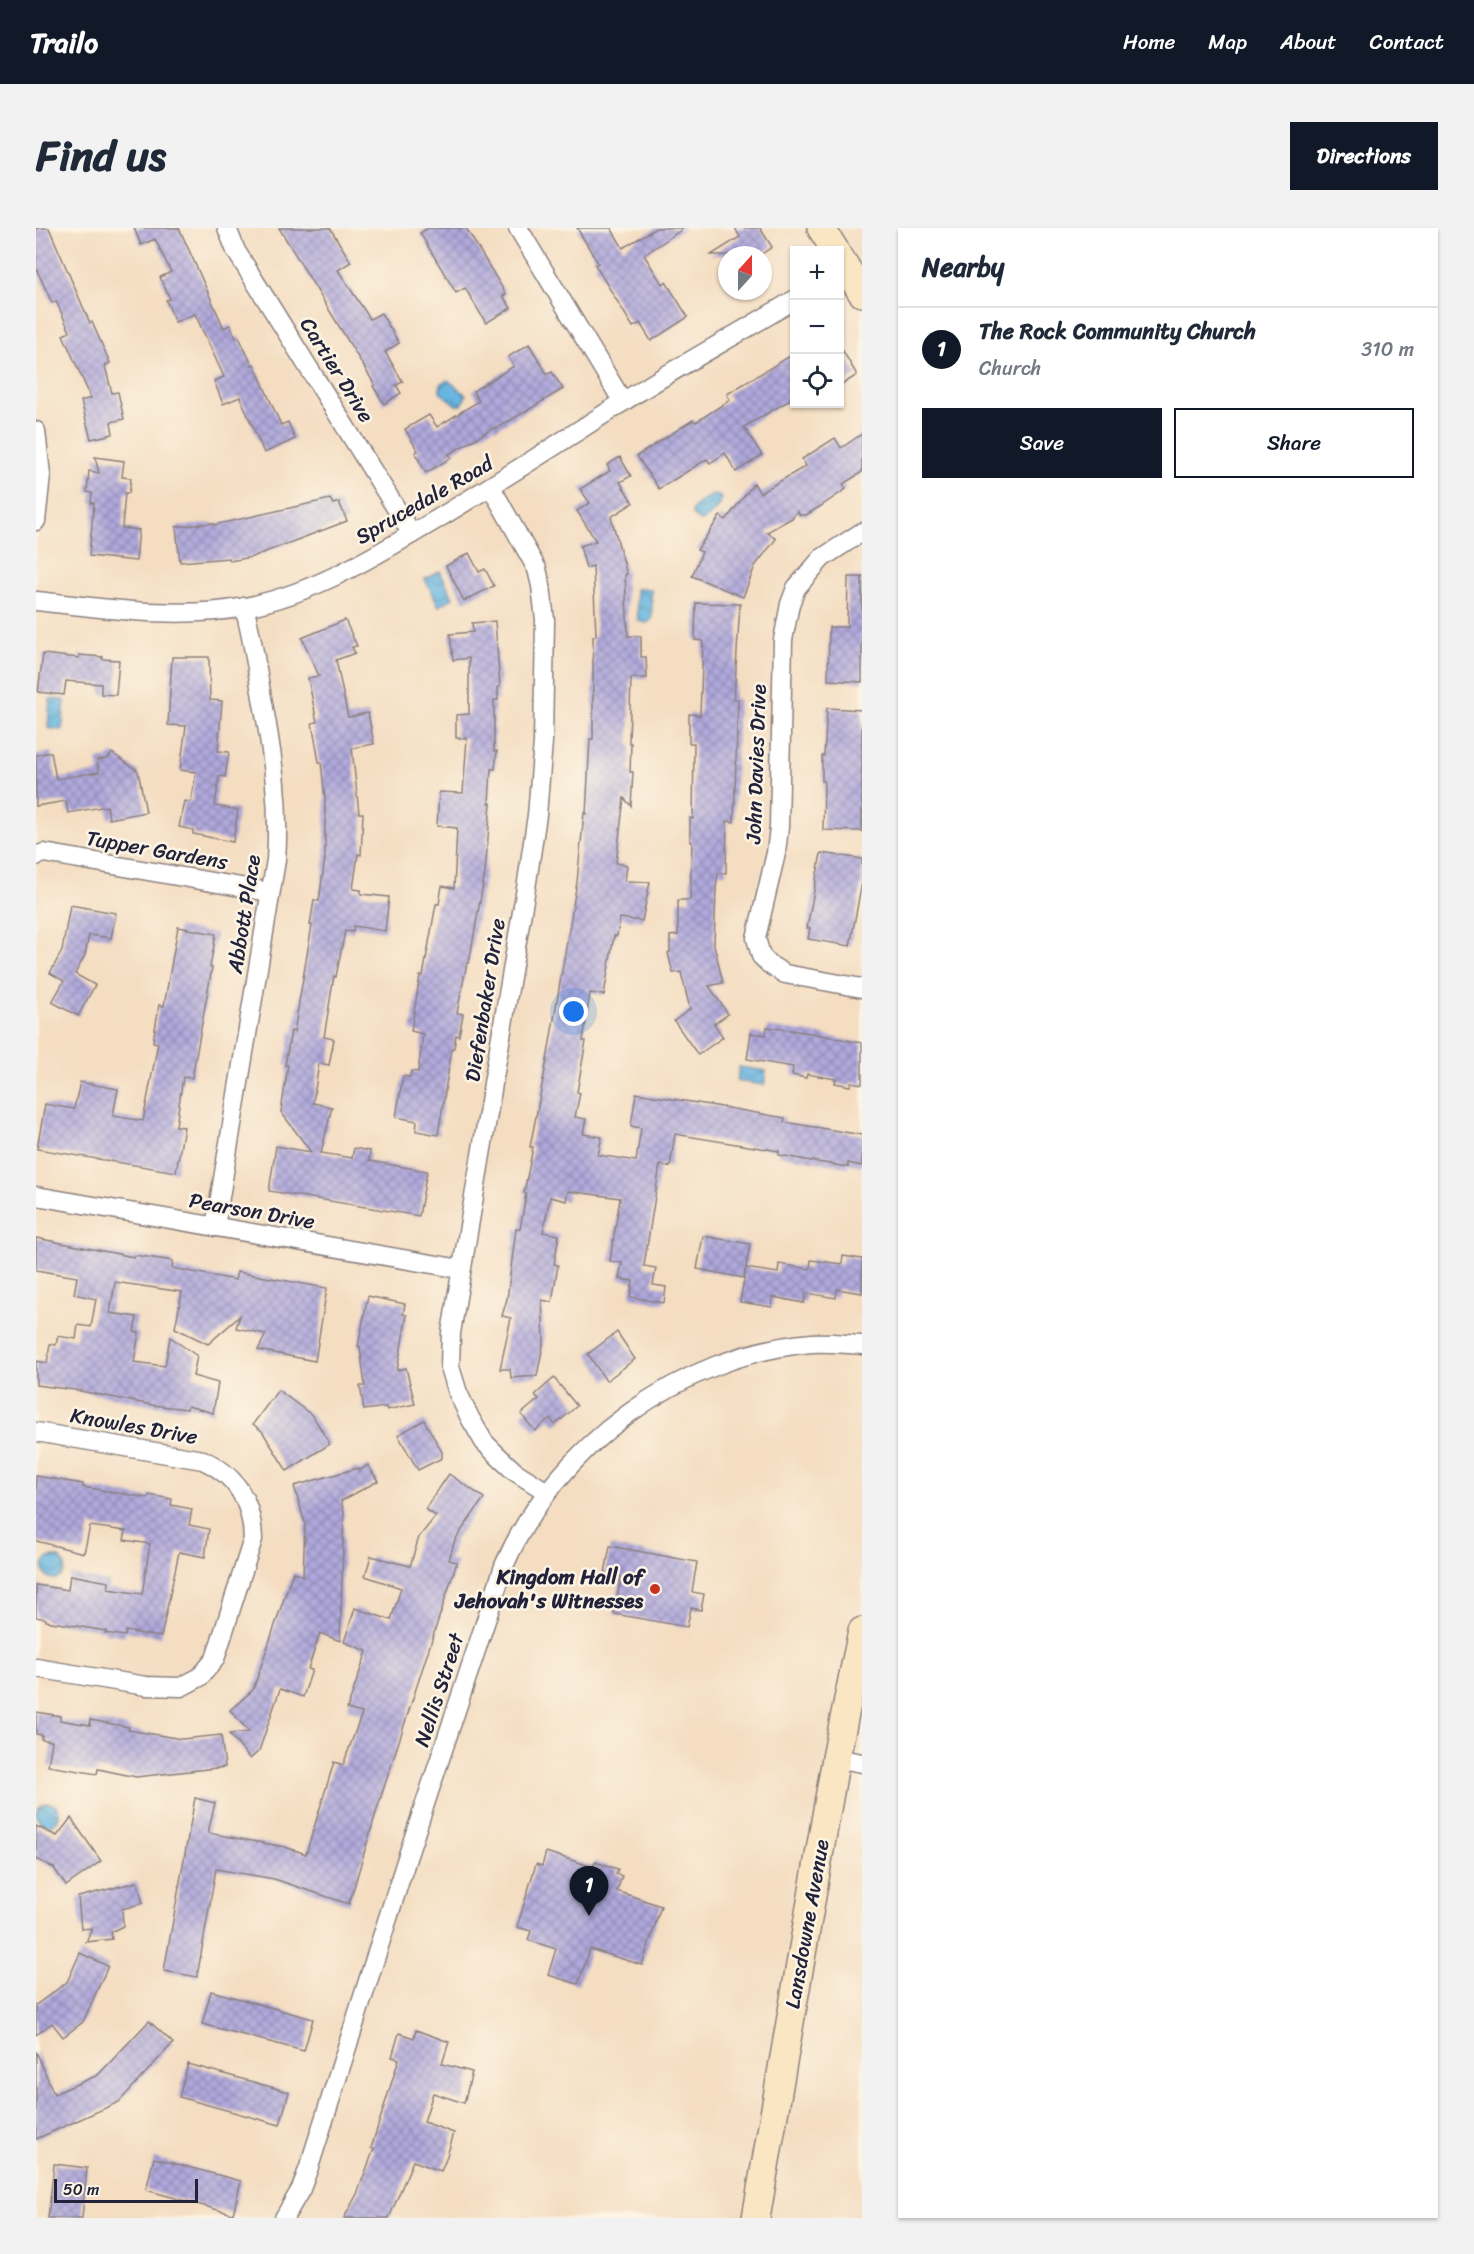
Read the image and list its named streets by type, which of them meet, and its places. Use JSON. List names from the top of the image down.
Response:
{
  "streets": {
    "main road": ["Lansdowne Avenue"],
    "street": [
      "Cartier Drive",
      "Sprucedale Road",
      "John Davies Drive",
      "Tupper Gardens",
      "Abbott Place",
      "Diefenbaker Drive",
      "Pearson Drive",
      "Knowles Drive",
      "Nellis Street"
    ]
  },
  "crossings": [
    ["Cartier Drive", "Sprucedale Road"],
    ["Sprucedale Road", "Abbott Place"],
    ["Sprucedale Road", "Diefenbaker Drive"],
    ["Tupper Gardens", "Abbott Place"],
    ["Abbott Place", "Pearson Drive"],
    ["Diefenbaker Drive", "Pearson Drive"],
    ["Diefenbaker Drive", "Nellis Street"]
  ],
  "places": ["Kingdom Hall of Jehovah's Witnesses"],
  "scale_bar": "50 m",
  "north": "top",
  "page": {
    "header": "Trailo",
    "nav": [
      "Home",
      "Map",
      "About",
      "Contact"
    ],
    "title": "Find us",
    "buttons": [
      "Directions",
      ["Save", "Share"]
    ],
    "heading": "Nearby",
    "map_buttons": ["+", "−"],
    "list": [
      {
        "mark": "1",
        "name": "The Rock Community Church",
        "note": "Church",
        "value": "310 m"
      }
    ],
    "pins": "1",
    "scale": "50 m"
  }
}
